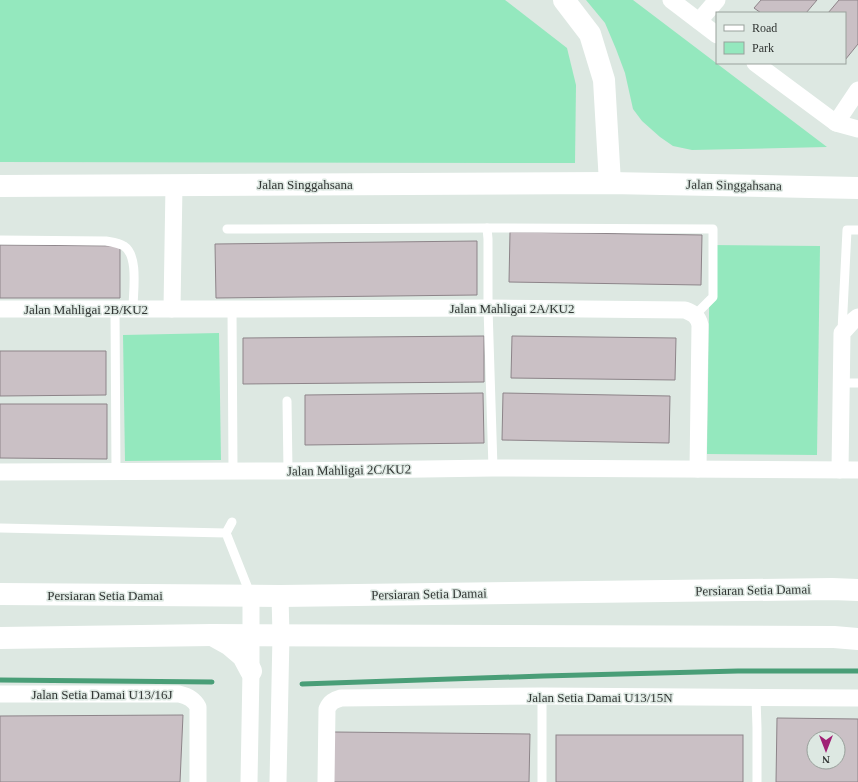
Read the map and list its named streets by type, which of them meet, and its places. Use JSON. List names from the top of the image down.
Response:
{
  "streets": {
    "street": [
      "Jalan Singgahsana",
      "Jalan Mahligai 2A/KU2",
      "Jalan Mahligai 2B/KU2",
      "Jalan Mahligai 2C/KU2",
      "Persiaran Setia Damai",
      "Jalan Setia Damai U13/16J",
      "Jalan Setia Damai U13/15N"
    ]
  },
  "crossings": [
    ["Jalan Mahligai 2A/KU2", "Jalan Mahligai 2B/KU2"]
  ],
  "legend": ["Road", "Park"],
  "north": "bottom"
}
